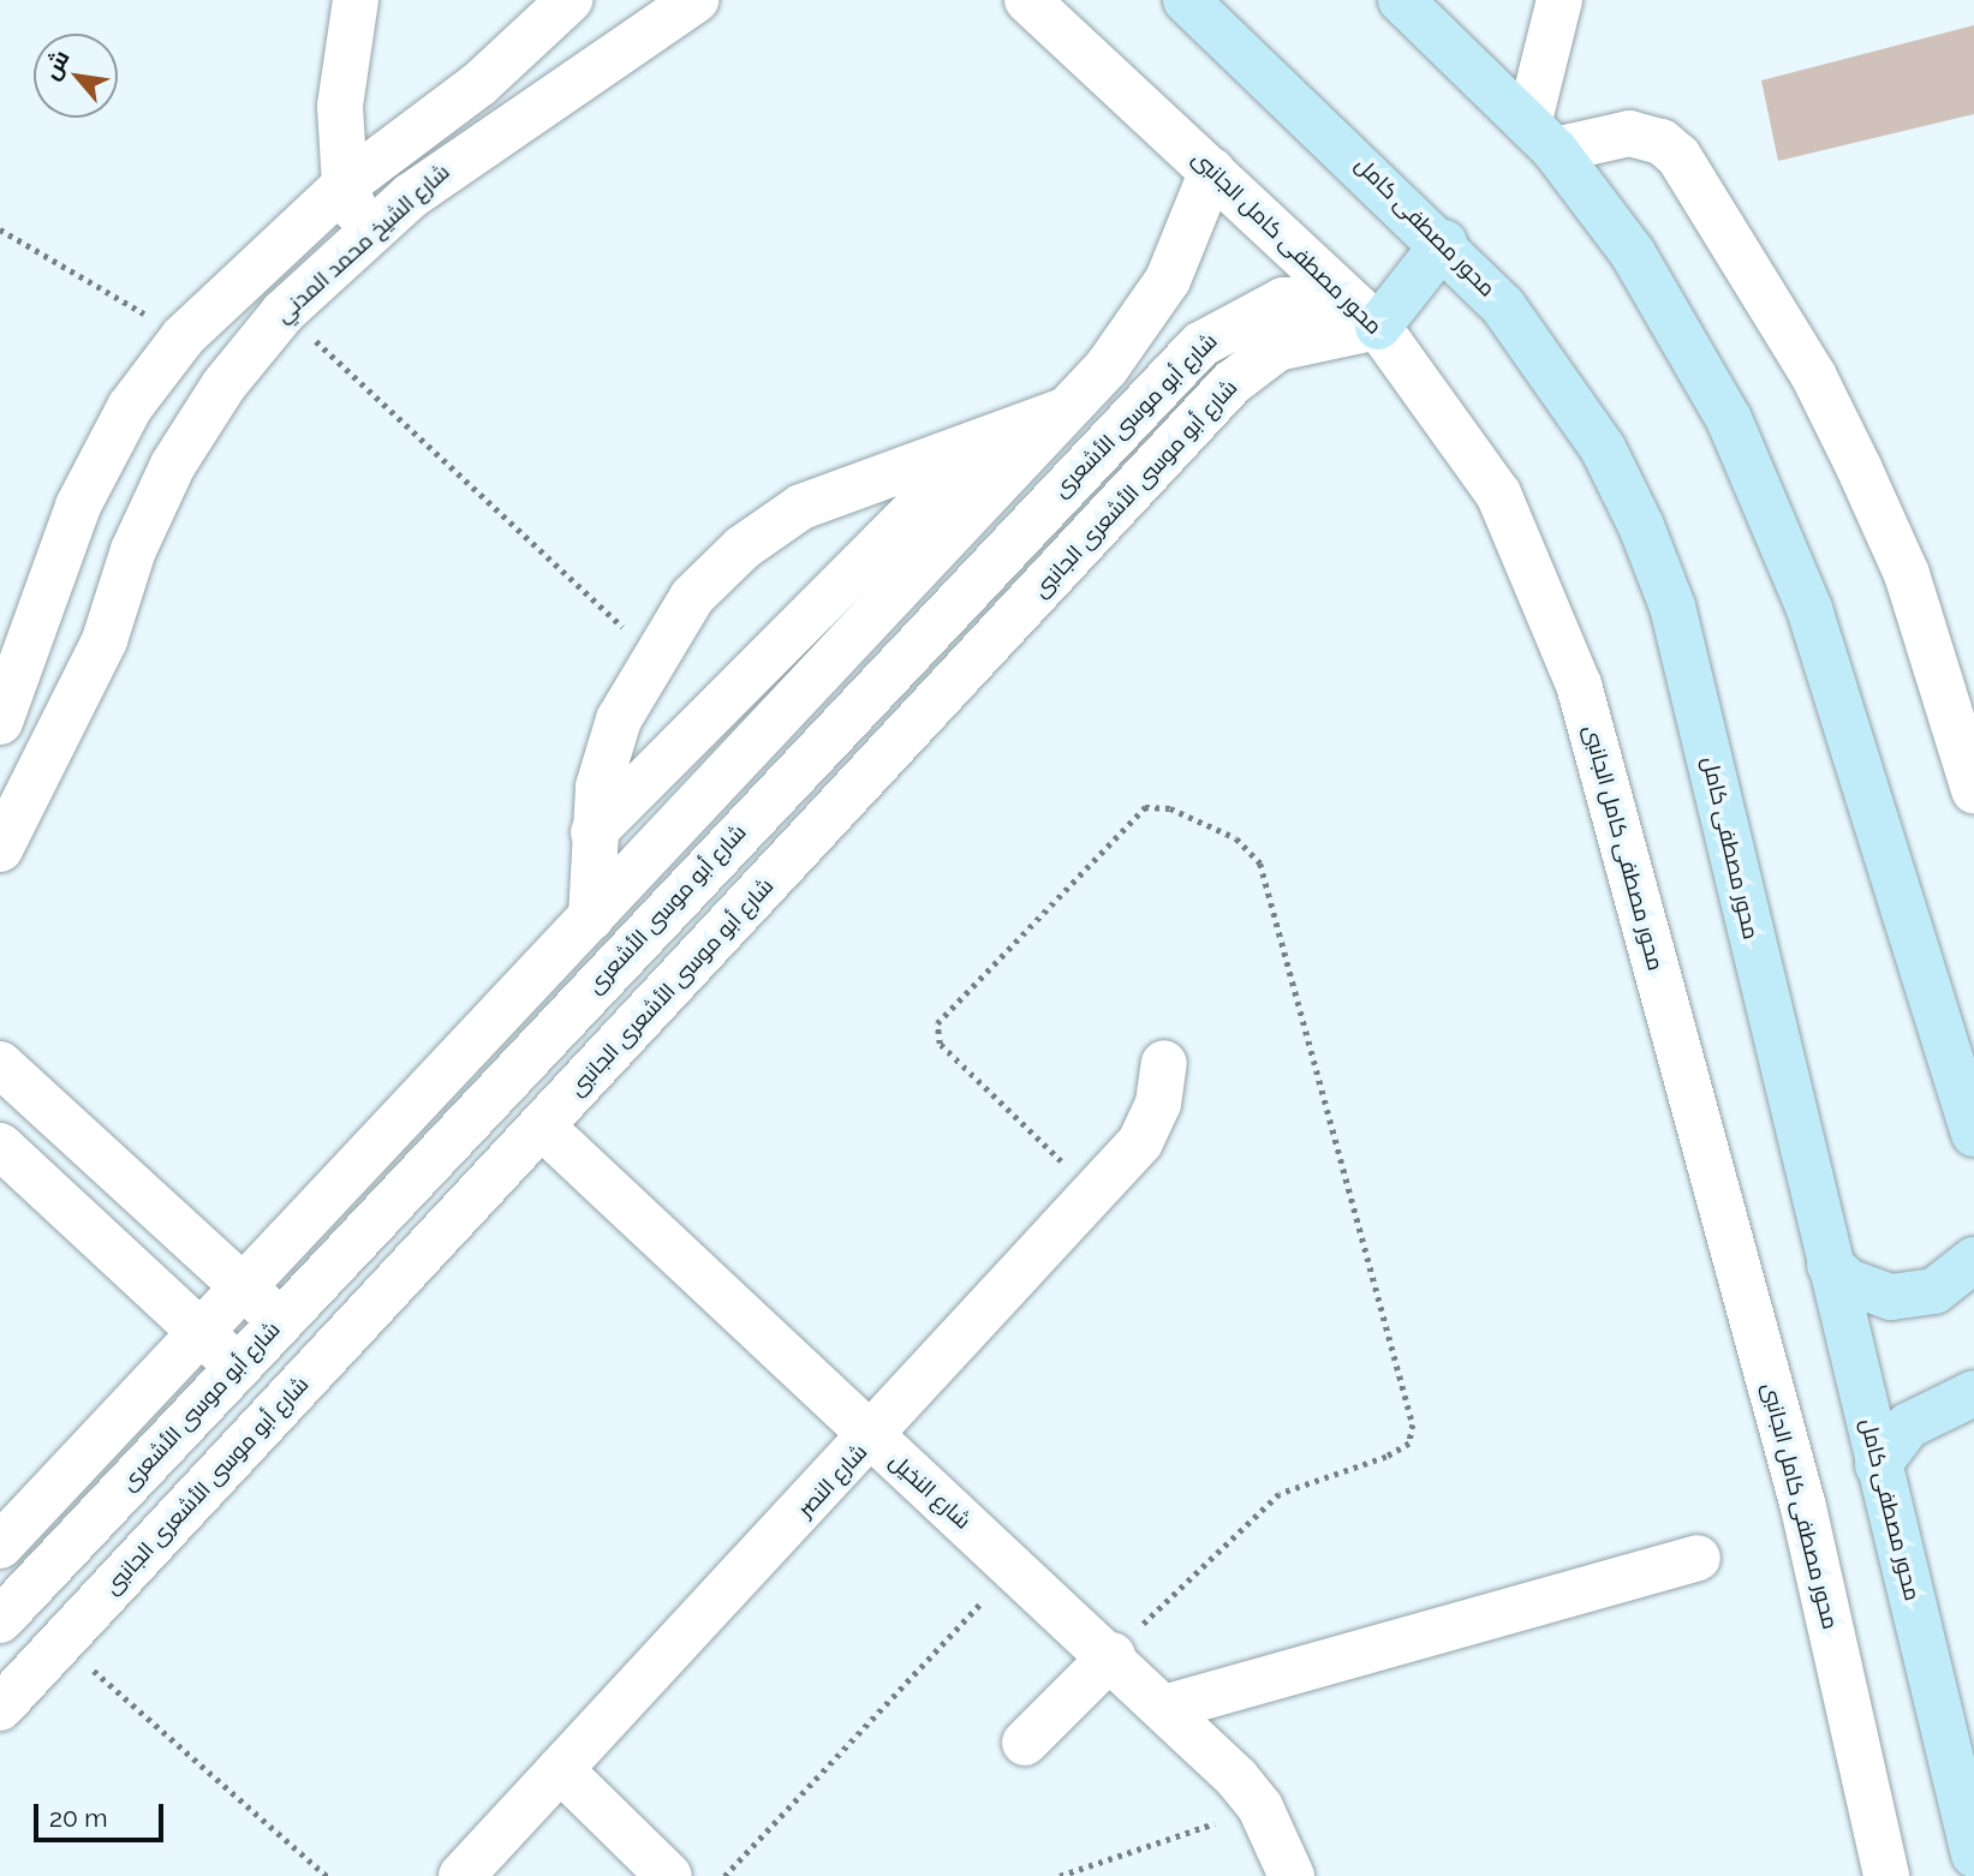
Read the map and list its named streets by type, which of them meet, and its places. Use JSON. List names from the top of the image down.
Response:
{
  "streets": {
    "main road": ["محور مصطفى كامل"],
    "street": [
      "محور مصطفى كامل الجانبى",
      "شارع الشيخ محمد المدني",
      "شارع أبو موسى الأشعرى",
      "شارع أبو موسى الأشعرى الجانبى",
      "شارع النصر",
      "شارع النخيل"
    ]
  },
  "crossings": [
    ["محور مصطفى كامل الجانبى", "شارع أبو موسى الأشعرى"],
    ["محور مصطفى كامل الجانبى", "شارع أبو موسى الأشعرى الجانبى"],
    ["شارع أبو موسى الأشعرى", "شارع أبو موسى الأشعرى الجانبى"],
    ["شارع أبو موسى الأشعرى الجانبى", "شارع النخيل"],
    ["شارع النصر", "شارع النخيل"]
  ],
  "scale_bar": "20 m",
  "north": "top left"
}
